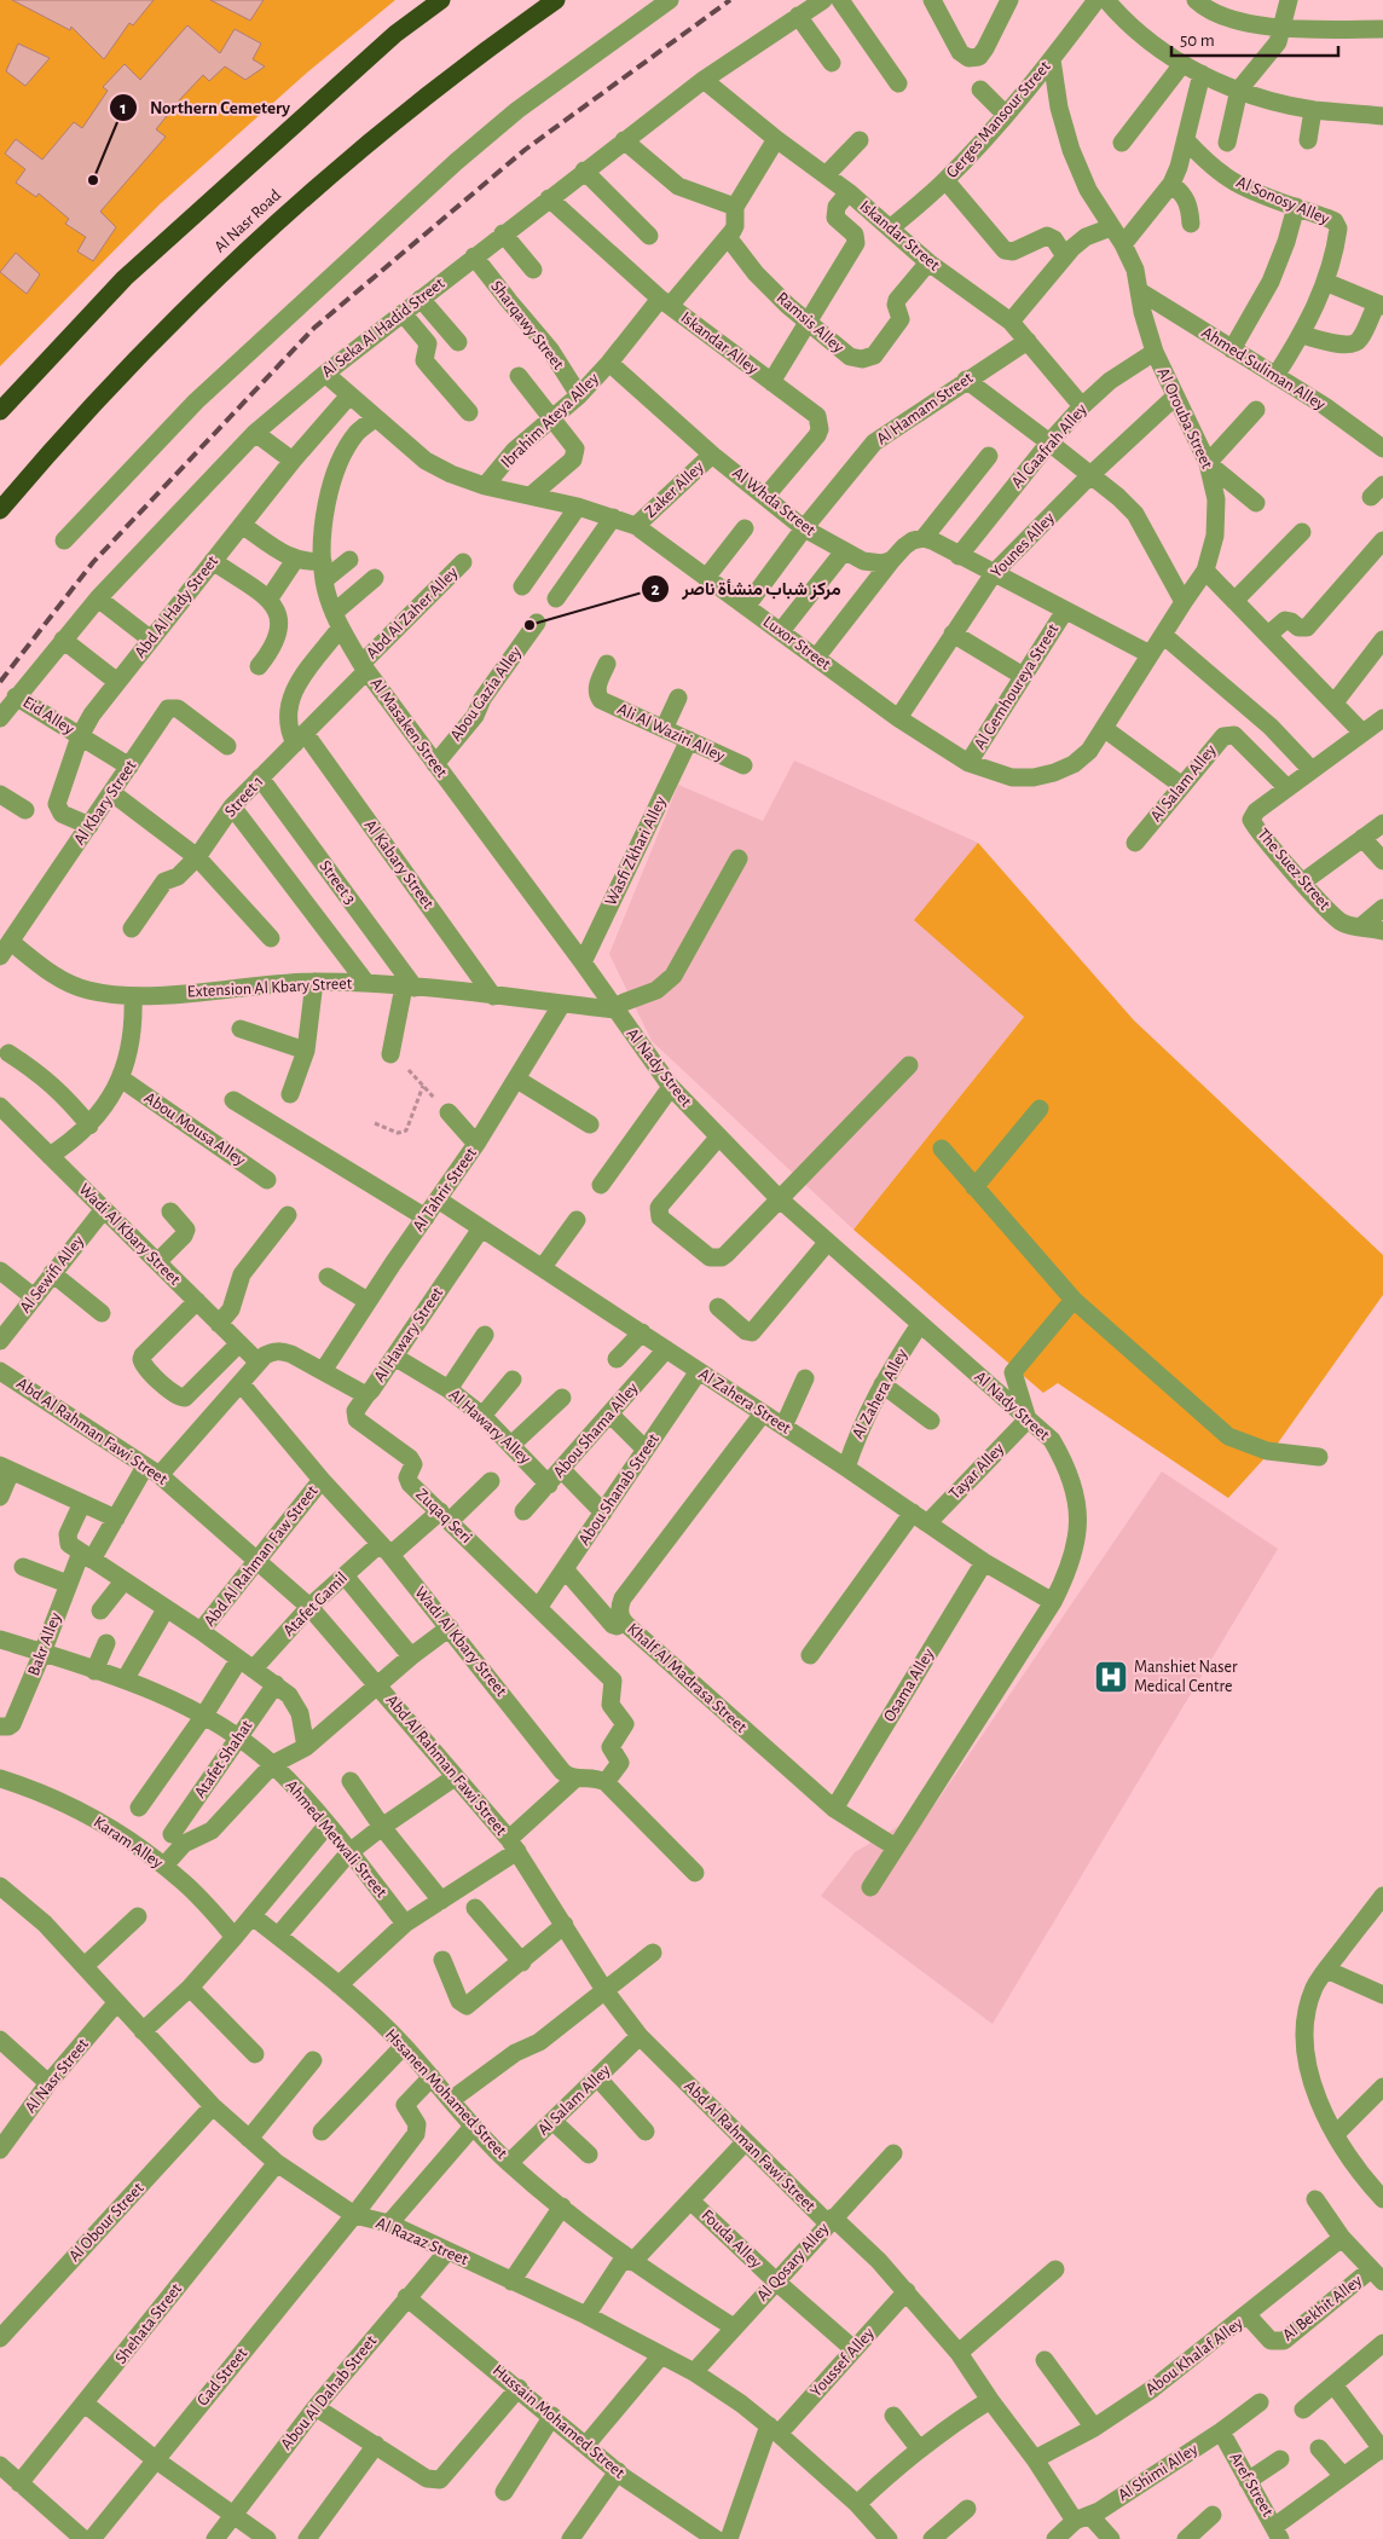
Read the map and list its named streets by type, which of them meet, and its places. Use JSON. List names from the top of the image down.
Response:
{
  "streets": {
    "highway": ["Al Nasr Road"],
    "street": [
      "Gerges Mansour Street",
      "Al Sonosy Alley",
      "Iskandar Street",
      "Ramsis Alley",
      "Sharqawy Street",
      "Al Seka Al Hadid Street",
      "Iskandar Alley",
      "Ahmed Suliman Alley",
      "Al Hamam Street",
      "Al Orouba Street",
      "Ibrahim Ateya Alley",
      "Al Gaafrah Alley",
      "Zaker Alley",
      "Al Whda Street",
      "Younes Alley",
      "Abd Al Hady Street",
      "Abd Al Zaher Alley",
      "Luxor Street",
      "Al Gemhoureya Street",
      "Abou Gazia Alley",
      "Eid Alley",
      "Al Masaken Street",
      "Ali Al Waziri Alley",
      "Al Salam Alley",
      "Street 1",
      "Al Kbary Street",
      "Wasfi Zkhari Alley",
      "Al Kabary Street",
      "The Suez Street",
      "Street 3",
      "Extension Al Kbary Street",
      "Al Nady Street",
      "Abou Mousa Alley",
      "Al Tahrir Street",
      "Wadi Al Kbary Street",
      "Al Sewifi Alley",
      "Al Hawary Street",
      "Al Zahera Alley",
      "Al Zahera Street",
      "Al Hawary Alley",
      "Abou Shama Alley",
      "Abd Al Rahman Fawi Street",
      "Tayar Alley",
      "Abou Shanab Street",
      "Zuqaq Seri",
      "Abd Al Rahman Faw Street",
      "Atafet Gamil",
      "Bakr Alley",
      "Khalf Al Madrasa Street",
      "Osama Alley",
      "Atafet Shahat",
      "Ahmed Metwali Street",
      "Karam Alley",
      "Al Nasr Street",
      "Hssanen Mohamed Street",
      "Al Obour Street",
      "Fouda Alley",
      "Al Razaz Street",
      "Al Qosary Alley",
      "Al Bekhit Alley",
      "Shehata Street",
      "Abou Khalaf Alley",
      "Youssef Alley",
      "Gad Street",
      "Abou Al Dahab Street",
      "Hussain Mohamed Street",
      "Al Shimi Alley",
      "Aref Street"
    ]
  },
  "crossings": [
    ["Gerges Mansour Street", "Iskandar Street"],
    ["Gerges Mansour Street", "Al Orouba Street"],
    ["Al Sonosy Alley", "Ahmed Suliman Alley"],
    ["Iskandar Street", "Ramsis Alley"],
    ["Iskandar Street", "Al Seka Al Hadid Street"],
    ["Iskandar Street", "Al Hamam Street"],
    ["Iskandar Street", "Al Gaafrah Alley"],
    ["Ramsis Alley", "Ibrahim Ateya Alley"],
    ["Sharqawy Street", "Al Seka Al Hadid Street"],
    ["Sharqawy Street", "Ibrahim Ateya Alley"],
    ["Al Seka Al Hadid Street", "Iskandar Alley"],
    ["Al Seka Al Hadid Street", "Luxor Street"],
    ["Al Seka Al Hadid Street", "Eid Alley"],
    ["Iskandar Alley", "Ibrahim Ateya Alley"],
    ["Iskandar Alley", "Al Whda Street"],
    ["Ahmed Suliman Alley", "Al Orouba Street"],
    ["Al Hamam Street", "Al Whda Street"],
    ["Al Hamam Street", "Luxor Street"],
    ["Al Orouba Street", "Al Gaafrah Alley"],
    ["Al Orouba Street", "Younes Alley"],
    ["Al Orouba Street", "Luxor Street"],
    ["Ibrahim Ateya Alley", "Al Whda Street"],
    ["Ibrahim Ateya Alley", "Luxor Street"],
    ["Zaker Alley", "Al Whda Street"],
    ["Zaker Alley", "Luxor Street"],
    ["Younes Alley", "Luxor Street"],
    ["Abd Al Hady Street", "Luxor Street"],
    ["Abd Al Hady Street", "Eid Alley"],
    ["Abd Al Hady Street", "Al Kbary Street"],
    ["Abd Al Zaher Alley", "Al Masaken Street"],
    ["Abd Al Zaher Alley", "Street 1"],
    ["Luxor Street", "Al Gemhoureya Street"],
    ["Luxor Street", "Al Masaken Street"],
    ["Abou Gazia Alley", "Al Masaken Street"],
    ["Eid Alley", "Al Kbary Street"],
    ["Al Masaken Street", "Street 1"],
    ["Al Masaken Street", "Wasfi Zkhari Alley"],
    ["Al Masaken Street", "Al Kabary Street"],
    ["Al Masaken Street", "Extension Al Kbary Street"],
    ["Al Masaken Street", "Al Nady Street"],
    ["Ali Al Waziri Alley", "Wasfi Zkhari Alley"],
    ["Al Salam Alley", "The Suez Street"],
    ["Al Salam Alley", "Abd Al Rahman Fawi Street"],
    ["Al Salam Alley", "Hssanen Mohamed Street"],
    ["Street 1", "Al Kabary Street"],
    ["Street 1", "Street 3"],
    ["Al Kbary Street", "Extension Al Kbary Street"],
    ["Al Kabary Street", "Extension Al Kbary Street"],
    ["Street 3", "Extension Al Kbary Street"],
    ["Extension Al Kbary Street", "Al Nady Street"],
    ["Extension Al Kbary Street", "Al Tahrir Street"],
    ["Al Nady Street", "Al Zahera Alley"],
    ["Al Nady Street", "Al Zahera Street"],
    ["Al Nady Street", "Tayar Alley"],
    ["Al Nady Street", "Khalf Al Madrasa Street"],
    ["Al Tahrir Street", "Al Hawary Street"],
    ["Al Tahrir Street", "Al Zahera Street"],
    ["Wadi Al Kbary Street", "Al Sewifi Alley"],
    ["Wadi Al Kbary Street", "Al Hawary Street"],
    ["Wadi Al Kbary Street", "Abd Al Rahman Faw Street"],
    ["Wadi Al Kbary Street", "Atafet Gamil"],
    ["Al Hawary Street", "Al Zahera Street"],
    ["Al Hawary Street", "Al Hawary Alley"],
    ["Al Hawary Street", "Abd Al Rahman Fawi Street"],
    ["Al Hawary Street", "Zuqaq Seri"],
    ["Al Hawary Street", "Bakr Alley"],
    ["Al Zahera Alley", "Al Zahera Street"],
    ["Al Zahera Street", "Abou Shama Alley"],
    ["Al Zahera Street", "Tayar Alley"],
    ["Al Zahera Street", "Abou Shanab Street"],
    ["Al Zahera Street", "Khalf Al Madrasa Street"],
    ["Al Zahera Street", "Osama Alley"],
    ["Al Hawary Alley", "Abou Shama Alley"],
    ["Abd Al Rahman Fawi Street", "Abd Al Rahman Faw Street"],
    ["Abd Al Rahman Fawi Street", "Atafet Gamil"],
    ["Abd Al Rahman Fawi Street", "Al Qosary Alley"],
    ["Abd Al Rahman Fawi Street", "Abou Khalaf Alley"],
    ["Abd Al Rahman Fawi Street", "Youssef Alley"],
    ["Abd Al Rahman Fawi Street", "Al Shimi Alley"],
    ["Abou Shanab Street", "Zuqaq Seri"],
    ["Zuqaq Seri", "Atafet Gamil"],
    ["Atafet Gamil", "Ahmed Metwali Street"],
    ["Bakr Alley", "Ahmed Metwali Street"],
    ["Khalf Al Madrasa Street", "Osama Alley"],
    ["Atafet Shahat", "Ahmed Metwali Street"],
    ["Al Nasr Street", "Al Razaz Street"],
    ["Hssanen Mohamed Street", "Al Qosary Alley"],
    ["Hssanen Mohamed Street", "Gad Street"],
    ["Al Obour Street", "Al Razaz Street"],
    ["Fouda Alley", "Al Qosary Alley"],
    ["Fouda Alley", "Youssef Alley"],
    ["Al Razaz Street", "Al Qosary Alley"],
    ["Al Razaz Street", "Shehata Street"],
    ["Al Razaz Street", "Youssef Alley"],
    ["Al Razaz Street", "Gad Street"],
    ["Al Razaz Street", "Abou Al Dahab Street"],
    ["Al Bekhit Alley", "Abou Khalaf Alley"],
    ["Abou Al Dahab Street", "Hussain Mohamed Street"],
    ["Al Shimi Alley", "Aref Street"]
  ],
  "places": {
    "other": ["Northern Cemetery", "مركز شباب منشأة ناصر"],
    "hospital": ["Manshiet Naser Medical Centre"]
  },
  "scale_bar": "50 m"
}
